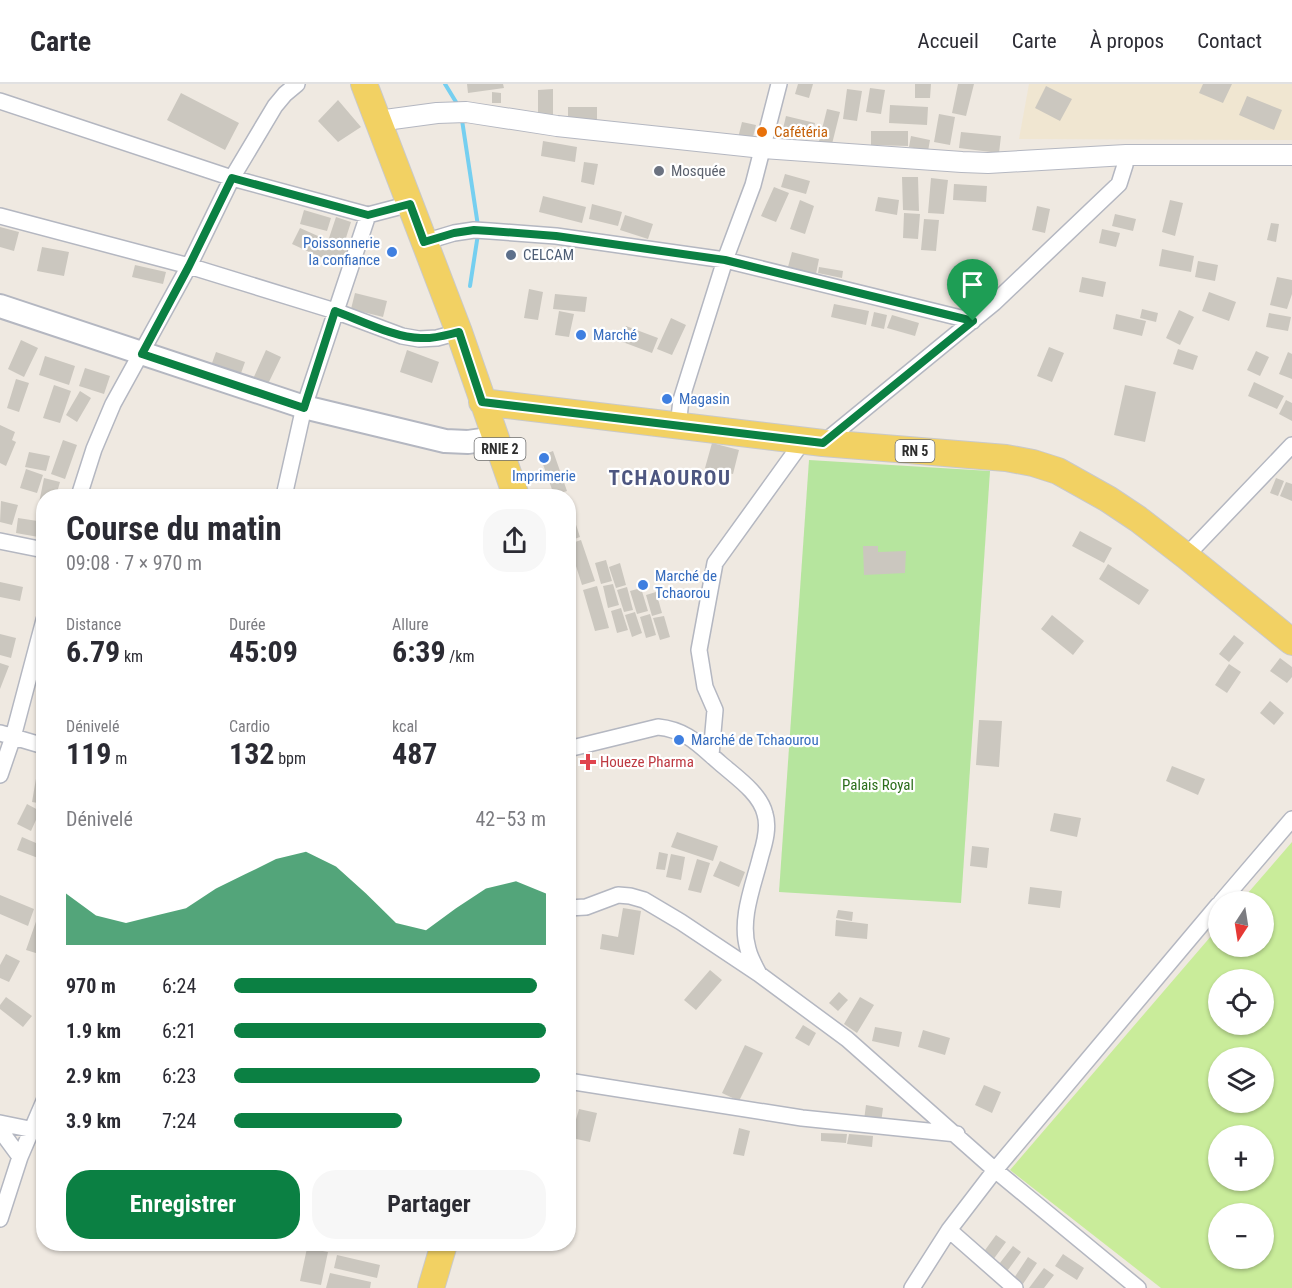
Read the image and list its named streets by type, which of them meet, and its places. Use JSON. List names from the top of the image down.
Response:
{
  "streets": {
    "main road": ["RNIE 2", "RN 5"]
  },
  "crossings": [
    ["RNIE 2", "RN 5"]
  ],
  "districts": ["TCHAOUROU"],
  "parks": ["Palais Royal"],
  "places": {
    "other": [
      "Cafétéria",
      "Mosquée",
      "Poissonnerie la confiance",
      "CELCAM",
      "Marché",
      "Magasin",
      "Imprimerie",
      "Marché de Tchaorou",
      "Marché de Tchaourou"
    ],
    "health": ["Houeze Pharma"]
  },
  "north": "bottom",
  "page": {
    "header": "Carte",
    "nav": [
      "Accueil",
      "Carte",
      "À propos",
      "Contact"
    ],
    "heading": ["Course du matin", "09:08 · 7 × 970 m"],
    "stats": [
      ["Distance", "6.79 km"],
      ["Durée", "45:09"],
      ["Allure", "6:39 /km"],
      ["Dénivelé", "119 m"],
      ["Cardio", "132 bpm"],
      ["kcal", "487"]
    ],
    "chart": ["Dénivelé", "42–53 m"],
    "map_buttons": ["+", "−"],
    "list": [
      {
        "name": "970 m",
        "note": "6:24"
      },
      {
        "name": "1.9 km",
        "note": "6:21"
      },
      {
        "name": "2.9 km",
        "note": "6:23"
      },
      {
        "name": "3.9 km",
        "note": "7:24"
      }
    ],
    "buttons": ["Enregistrer", "Partager"]
  }
}
